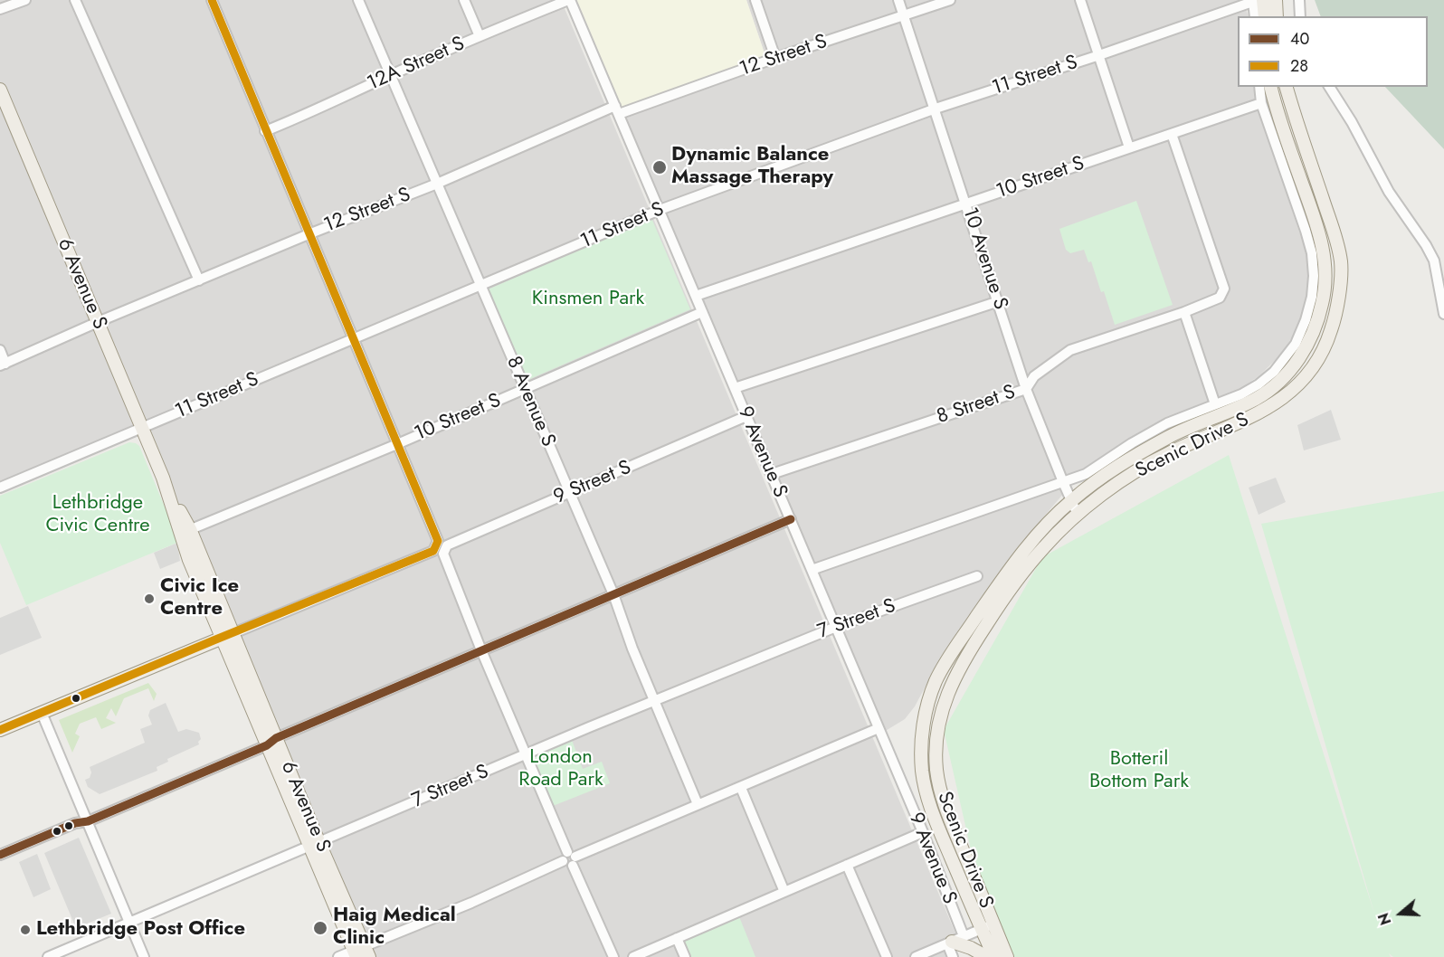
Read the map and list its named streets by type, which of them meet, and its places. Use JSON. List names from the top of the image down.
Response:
{
  "streets": {
    "main road": ["6 Avenue S", "Scenic Drive S"],
    "street": [
      "12 Street S",
      "12A Street S",
      "11 Street S",
      "10 Street S",
      "10 Avenue S",
      "8 Avenue S",
      "8 Street S",
      "9 Avenue S",
      "9 Street S",
      "7 Street S"
    ]
  },
  "crossings": [
    ["12 Street S", "10 Avenue S"],
    ["12 Street S", "6 Avenue S"],
    ["12 Street S", "8 Avenue S"],
    ["12 Street S", "9 Avenue S"],
    ["12A Street S", "8 Avenue S"],
    ["12A Street S", "9 Avenue S"],
    ["11 Street S", "10 Avenue S"],
    ["11 Street S", "6 Avenue S"],
    ["11 Street S", "8 Avenue S"],
    ["11 Street S", "9 Avenue S"],
    ["10 Street S", "10 Avenue S"],
    ["10 Street S", "6 Avenue S"],
    ["10 Street S", "8 Avenue S"],
    ["10 Street S", "8 Street S"],
    ["10 Street S", "Scenic Drive S"],
    ["10 Street S", "9 Avenue S"],
    ["10 Avenue S", "8 Street S"],
    ["10 Avenue S", "Scenic Drive S"],
    ["6 Avenue S", "7 Street S"],
    ["8 Avenue S", "9 Street S"],
    ["8 Avenue S", "7 Street S"],
    ["8 Street S", "9 Avenue S"],
    ["Scenic Drive S", "9 Avenue S"],
    ["9 Avenue S", "9 Street S"],
    ["9 Avenue S", "7 Street S"]
  ],
  "parks": [
    "Kinsmen Park",
    "Lethbridge Civic Centre",
    "London Road Park",
    "Botteril Bottom Park"
  ],
  "places": [
    "Dynamic Balance Massage Therapy",
    "Civic Ice Centre",
    "Haig Medical Clinic",
    "Lethbridge Post Office"
  ],
  "lines": ["transit line 28", "transit line 40"],
  "legend": ["40", "28"],
  "north": "left"
}
